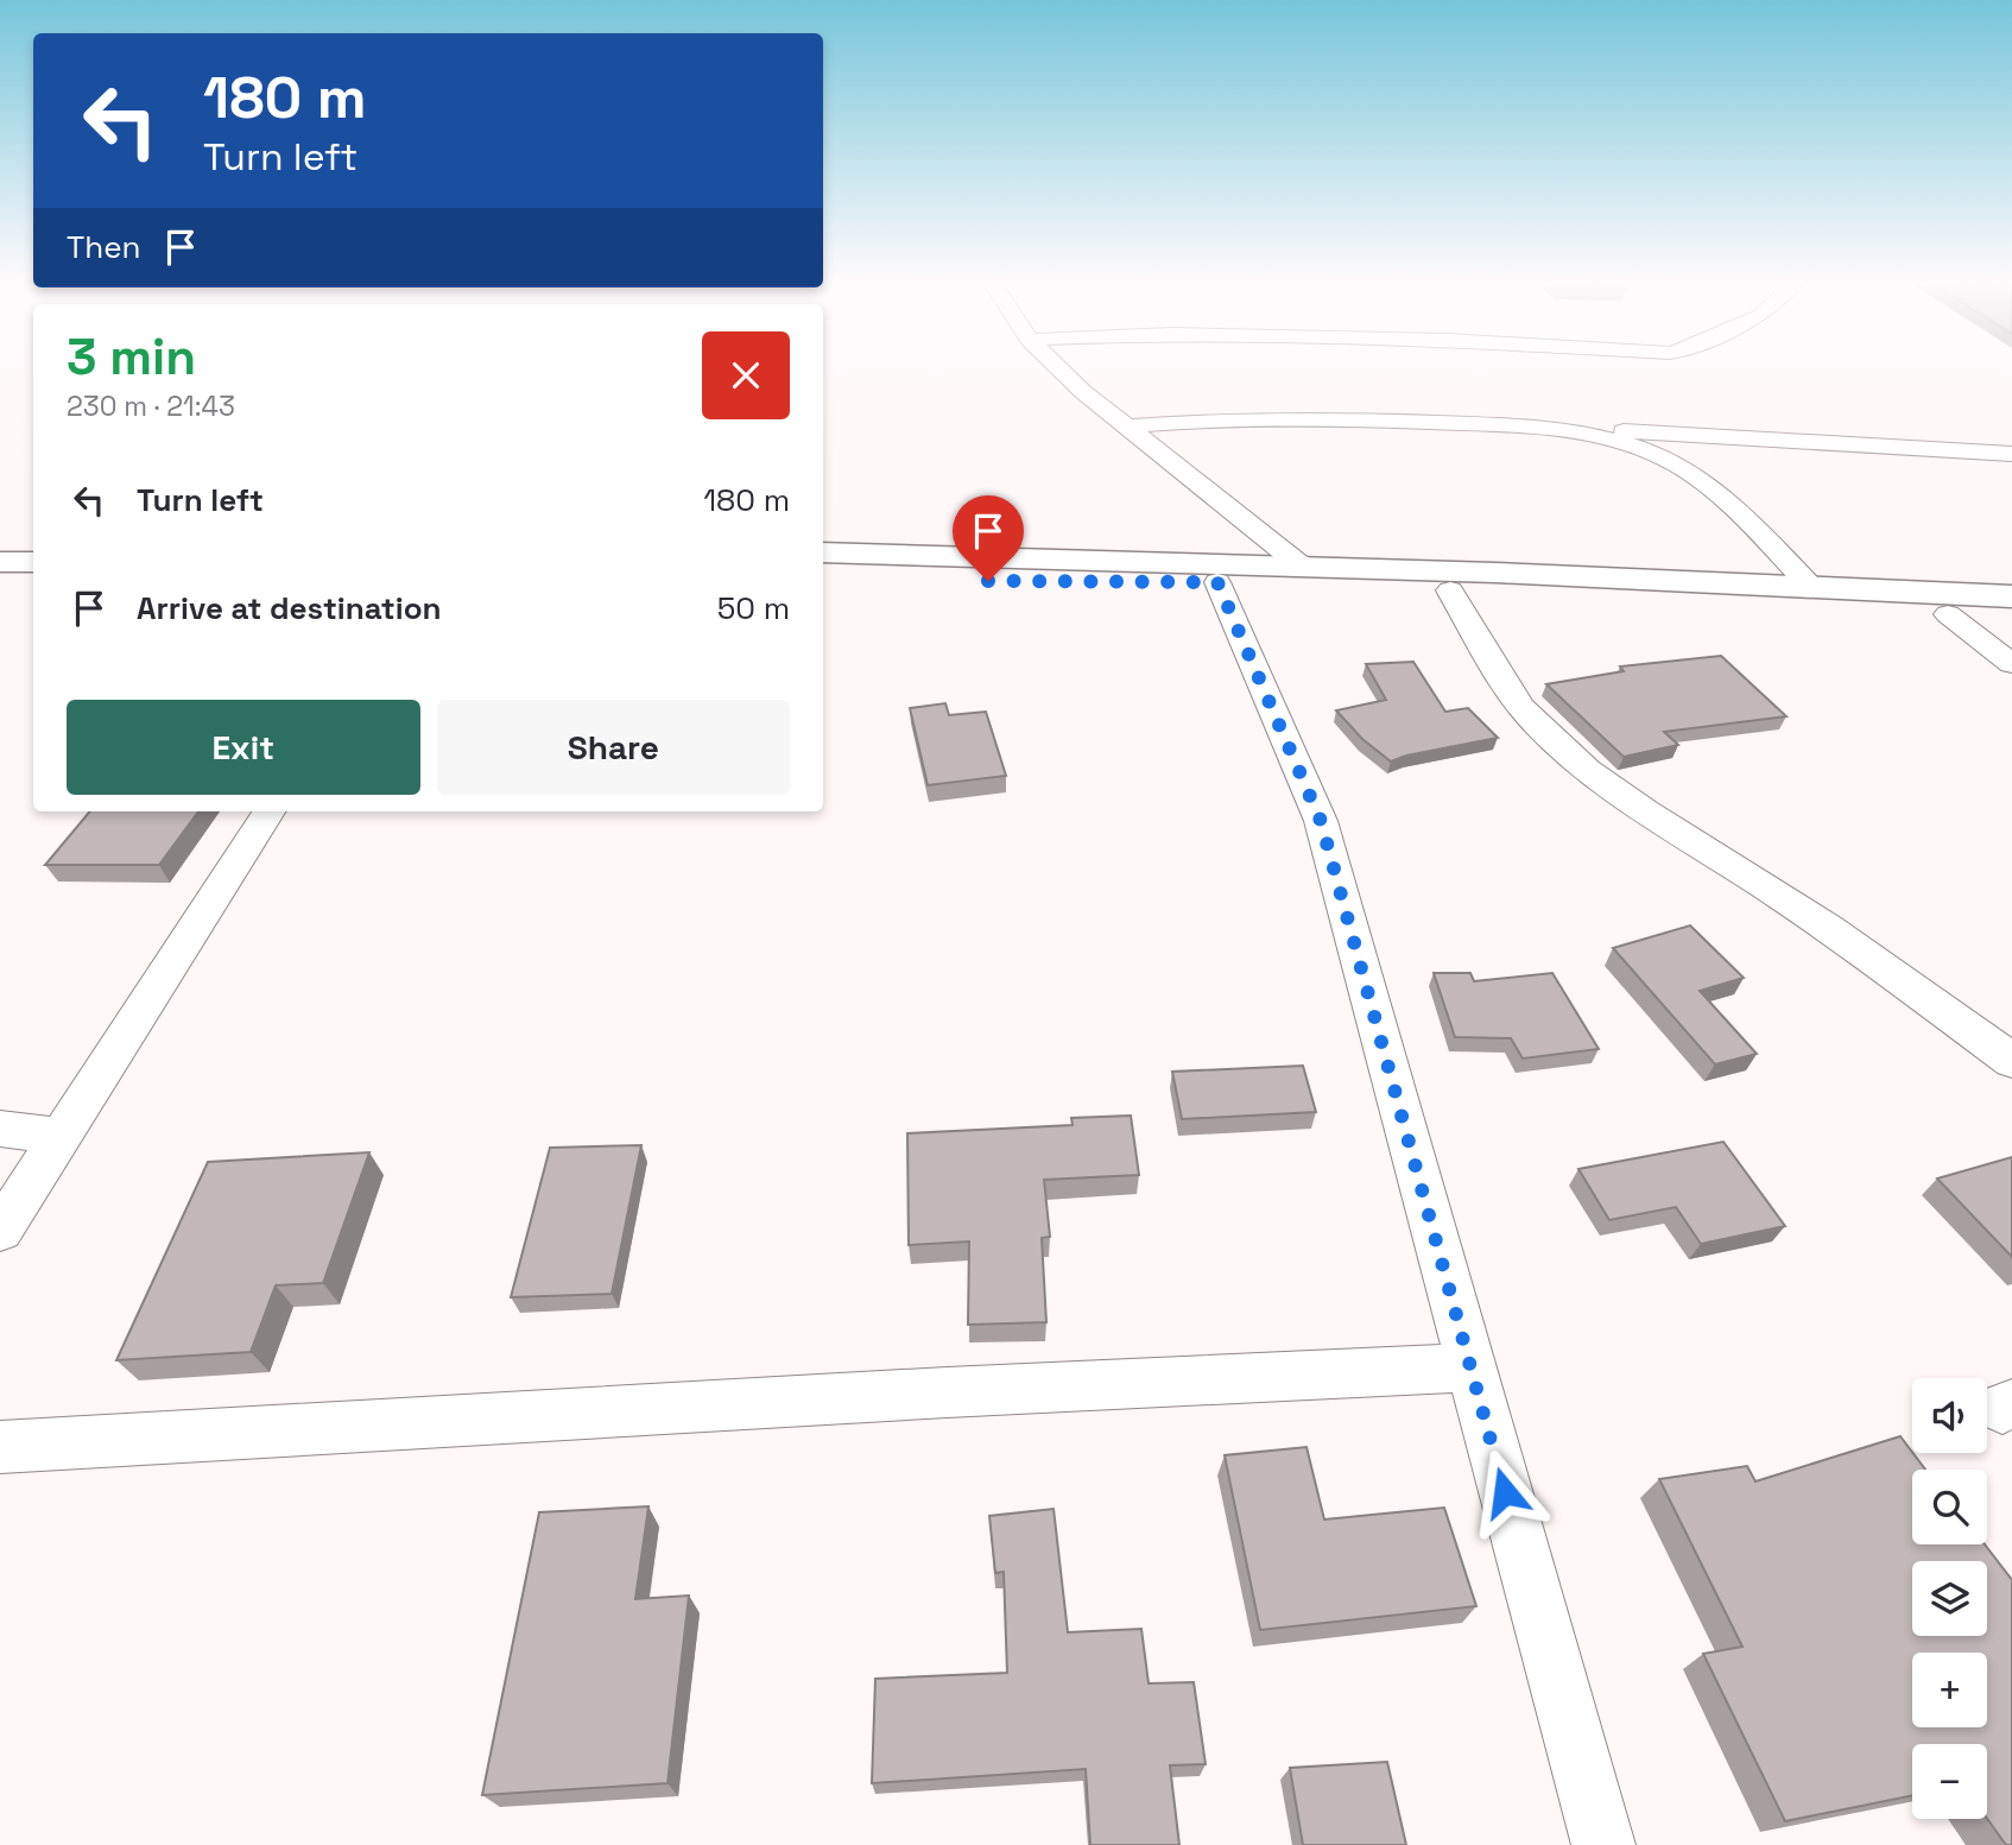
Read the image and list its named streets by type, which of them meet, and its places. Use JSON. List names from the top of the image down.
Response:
{
  "page": {
    "turn": ["180 m", "Turn left"],
    "then": "Then",
    "heading": ["3 min", "230 m · 21:43"],
    "list": [
      {
        "name": "Turn left",
        "value": "180 m"
      },
      {
        "name": "Arrive at destination",
        "value": "50 m"
      }
    ],
    "buttons": ["Exit", "Share"],
    "map_buttons": ["+", "−"]
  }
}
